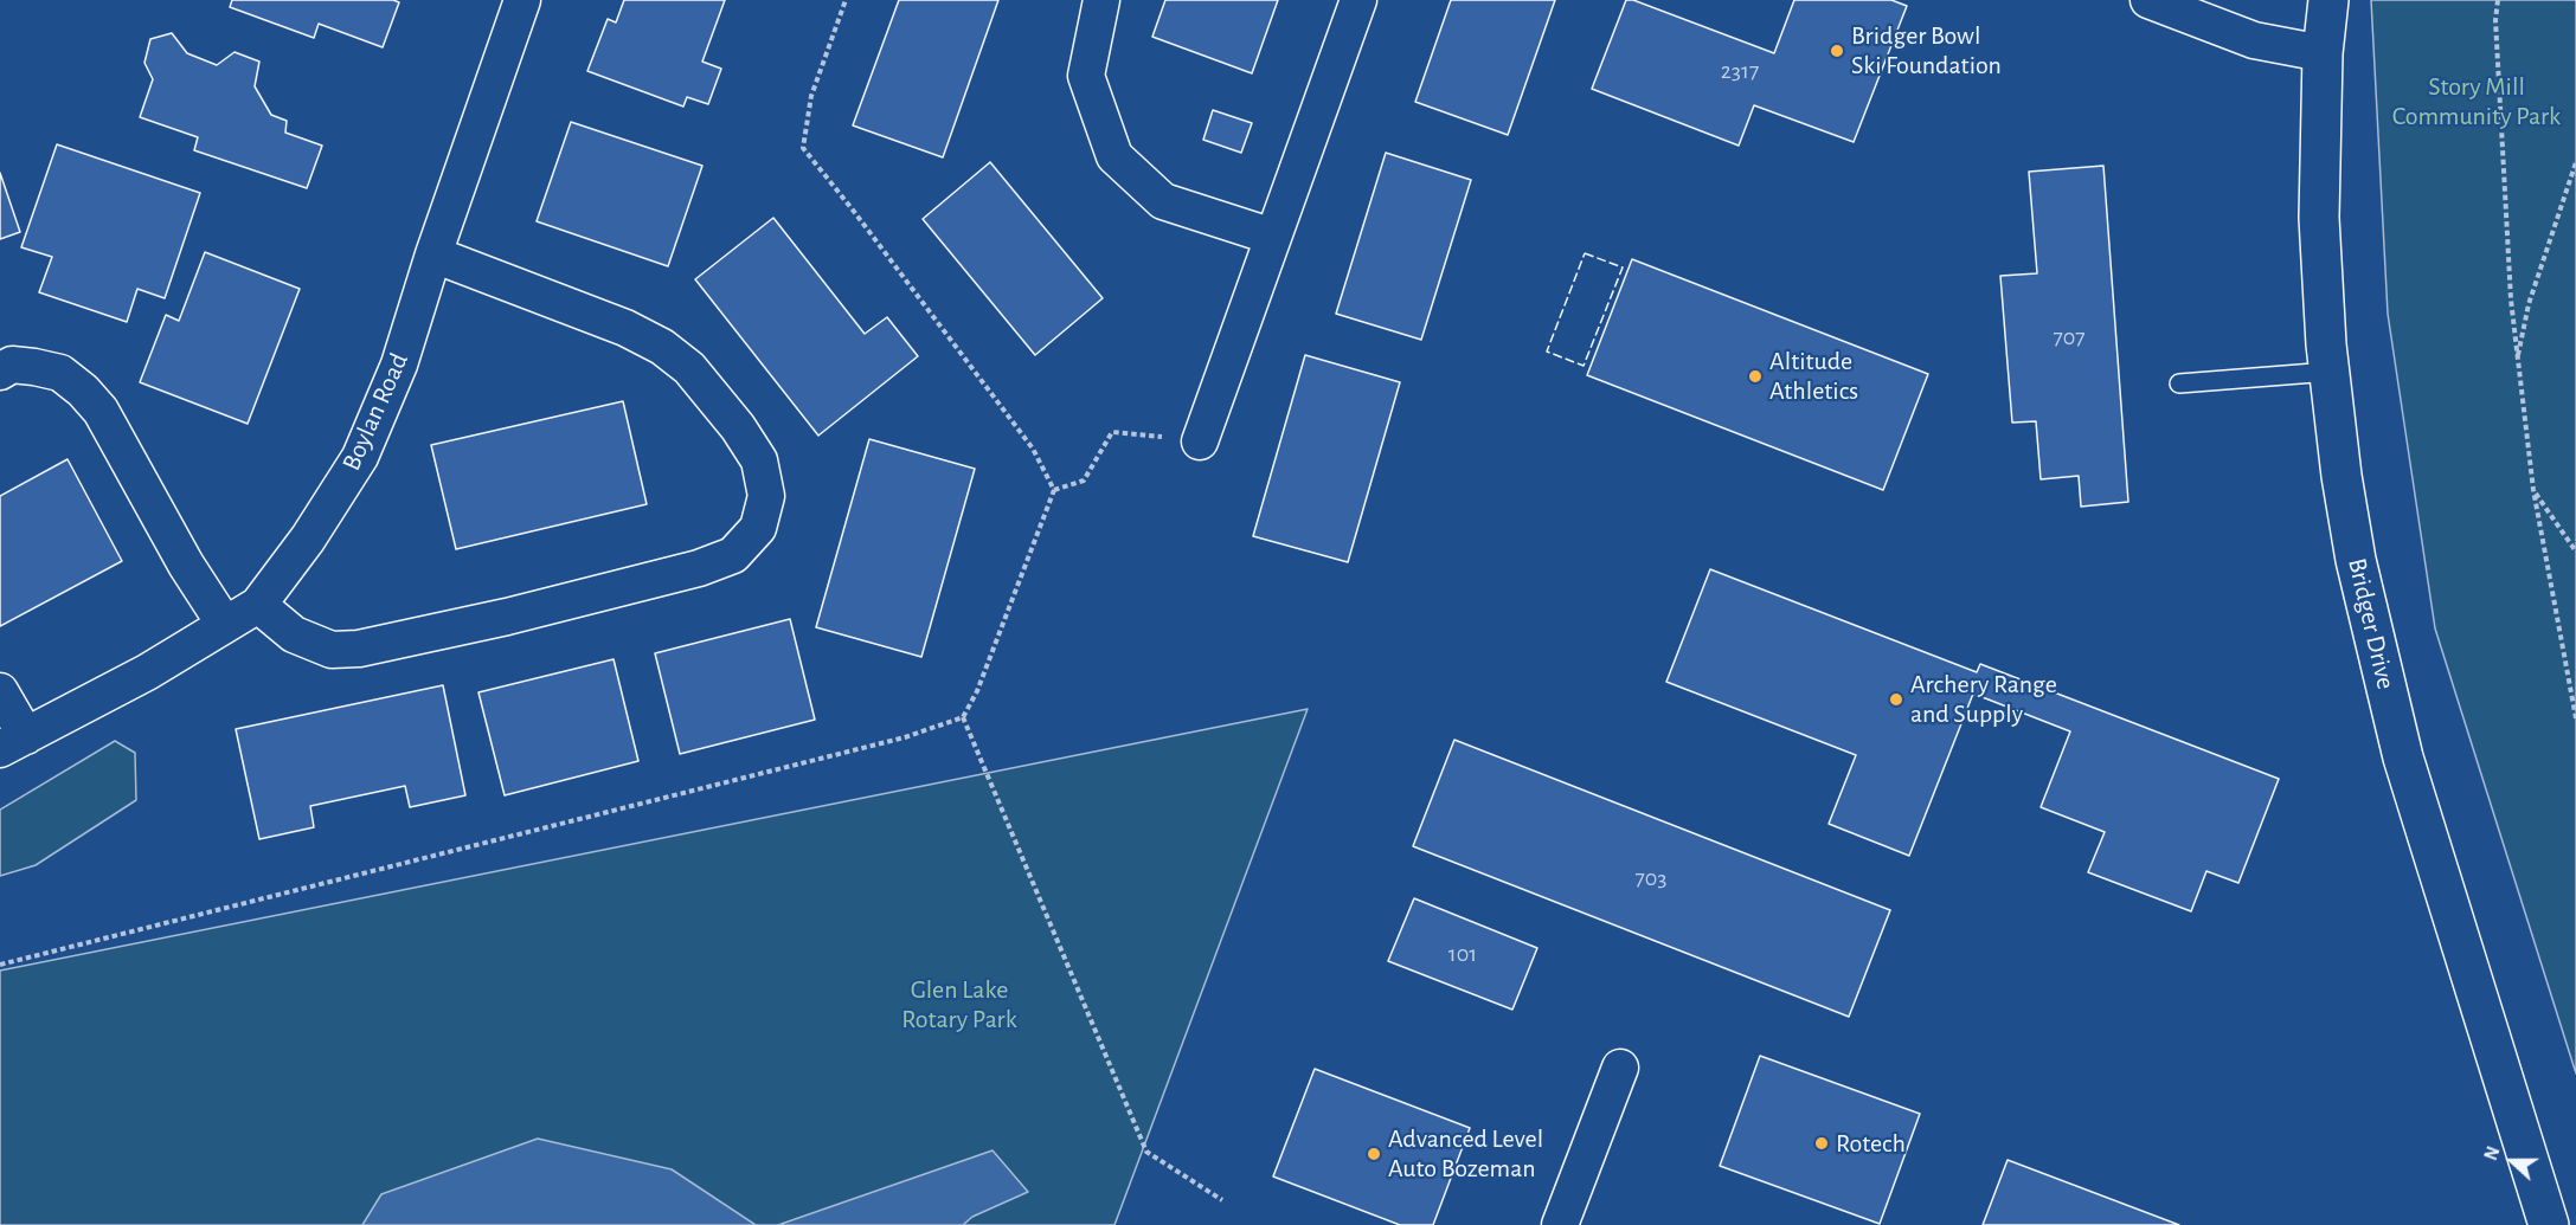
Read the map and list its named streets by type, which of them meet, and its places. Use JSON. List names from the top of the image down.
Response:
{
  "streets": {
    "main road": ["Bridger Drive"],
    "street": ["Boylan Road"]
  },
  "parks": ["Story Mill Community Park", "Glen Lake Rotary Park"],
  "places": [
    "Bridger Bowl Ski Foundation",
    "Altitude Athletics",
    "Archery Range and Supply",
    "Rotech",
    "Advanced Level Auto Bozeman"
  ],
  "house_numbers": [
    "2317",
    "707",
    "703",
    "101"
  ],
  "north": "left"
}
